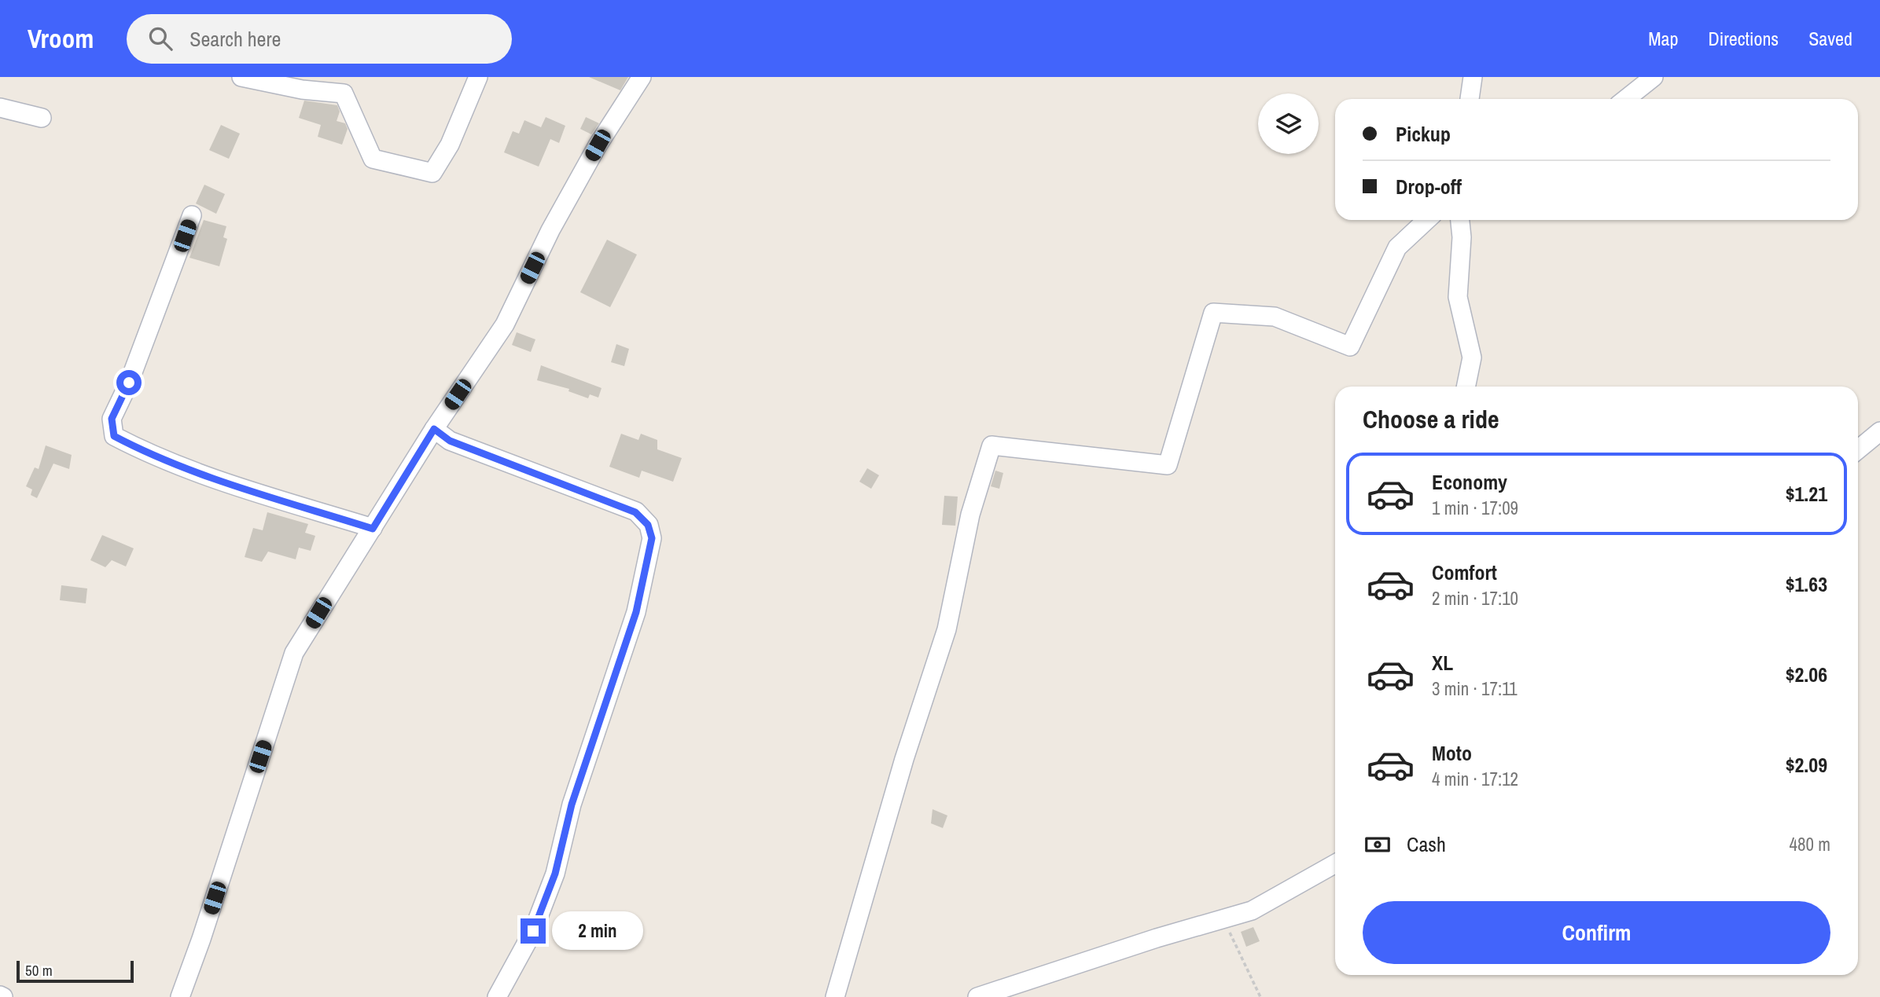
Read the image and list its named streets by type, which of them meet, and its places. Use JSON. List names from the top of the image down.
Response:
{
  "scale_bar": "50 m",
  "page": {
    "header": "Vroom",
    "search": "Search here",
    "nav": ["Map", "Directions", "Saved"],
    "banner": ["Pickup", "Drop-off"],
    "heading": "Choose a ride",
    "list": [
      {
        "name": "Economy",
        "note": "1 min · 17:09",
        "value": "$1.21"
      },
      {
        "name": "Comfort",
        "note": "2 min · 17:10",
        "value": "$1.63"
      },
      {
        "name": "XL",
        "note": "3 min · 17:11",
        "value": "$2.06"
      },
      {
        "name": "Moto",
        "note": "4 min · 17:12",
        "value": "$2.09"
      }
    ],
    "pay": ["Cash", "480 m"],
    "buttons": "Confirm",
    "bubble": "2 min",
    "scale": "50 m"
  }
}
